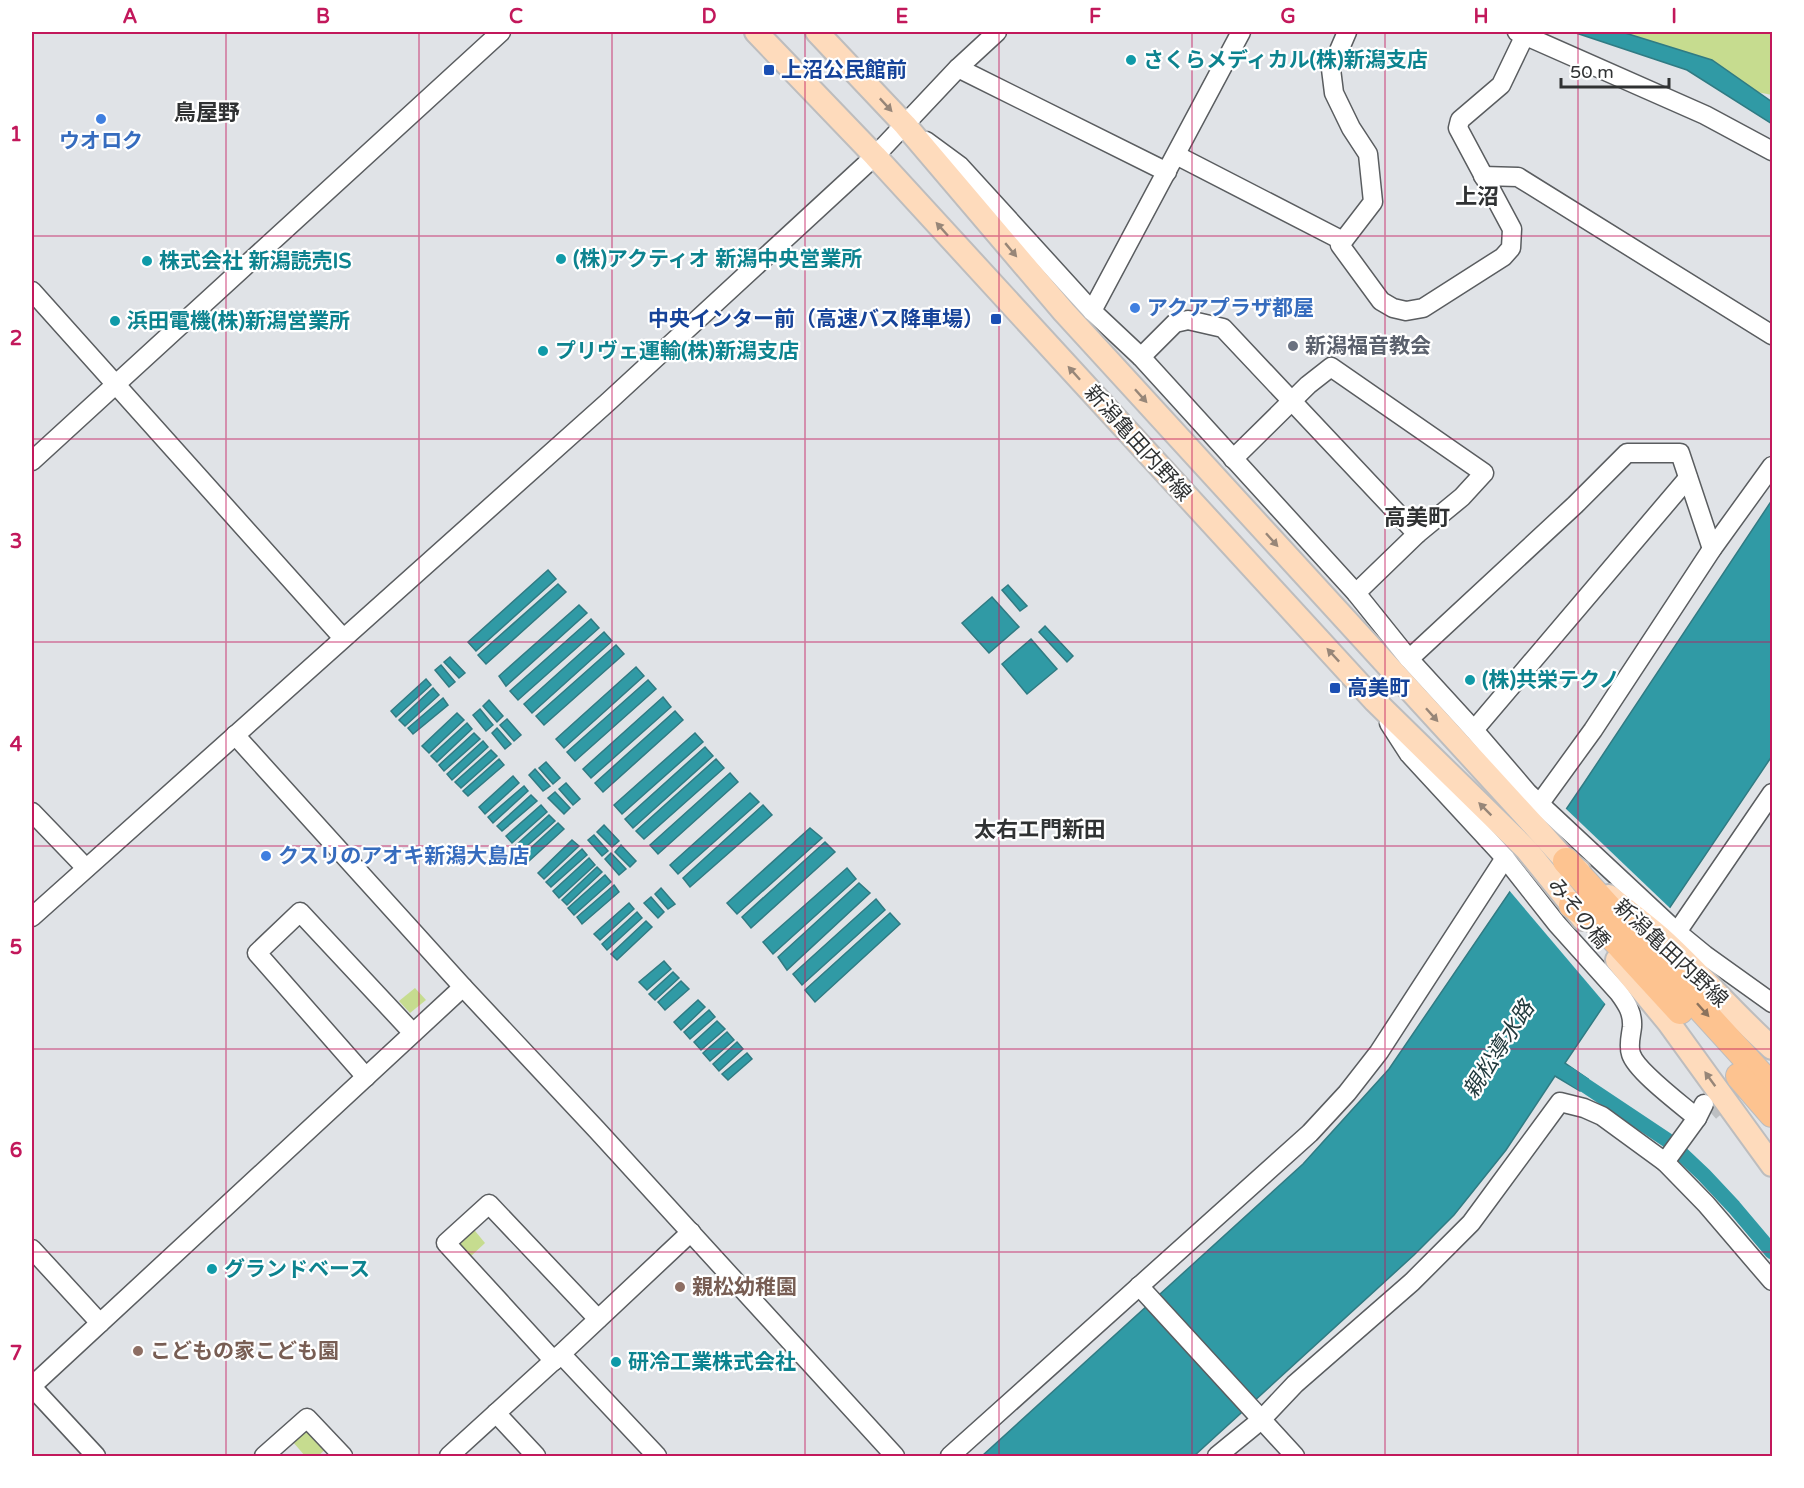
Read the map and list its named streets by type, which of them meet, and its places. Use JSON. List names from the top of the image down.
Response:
{
  "streets": {
    "main road": ["新潟亀田内野線", "みその橋"]
  },
  "crossings": [
    ["新潟亀田内野線", "みその橋"]
  ],
  "districts": [
    "鳥屋野",
    "上沼",
    "高美町",
    "太右エ門新田"
  ],
  "water": ["親松導水路"],
  "places": {
    "other": [
      "さくらメディカル(株)新潟支店",
      "ウオロク",
      "(株)アクティオ 新潟中央営業所",
      "株式会社 新潟読売IS",
      "アクアプラザ都屋",
      "浜田電機(株)新潟営業所",
      "新潟福音教会",
      "プリヴェ運輸(株)新潟支店",
      "(株)共栄テクノ",
      "クスリのアオキ新潟大島店",
      "グランドベース",
      "親松幼稚園",
      "こどもの家こども園",
      "研冷工業株式会社"
    ],
    "transit": ["上沼公民館前", "中央インター前（高速バス降車場）", "高美町"]
  },
  "scale_bar": "50 m",
  "grid": {
    "columns": [
      "A",
      "B",
      "C",
      "D",
      "E",
      "F",
      "G",
      "H",
      "I"
    ],
    "rows": [
      "1",
      "2",
      "3",
      "4",
      "5",
      "6",
      "7"
    ]
  }
}
